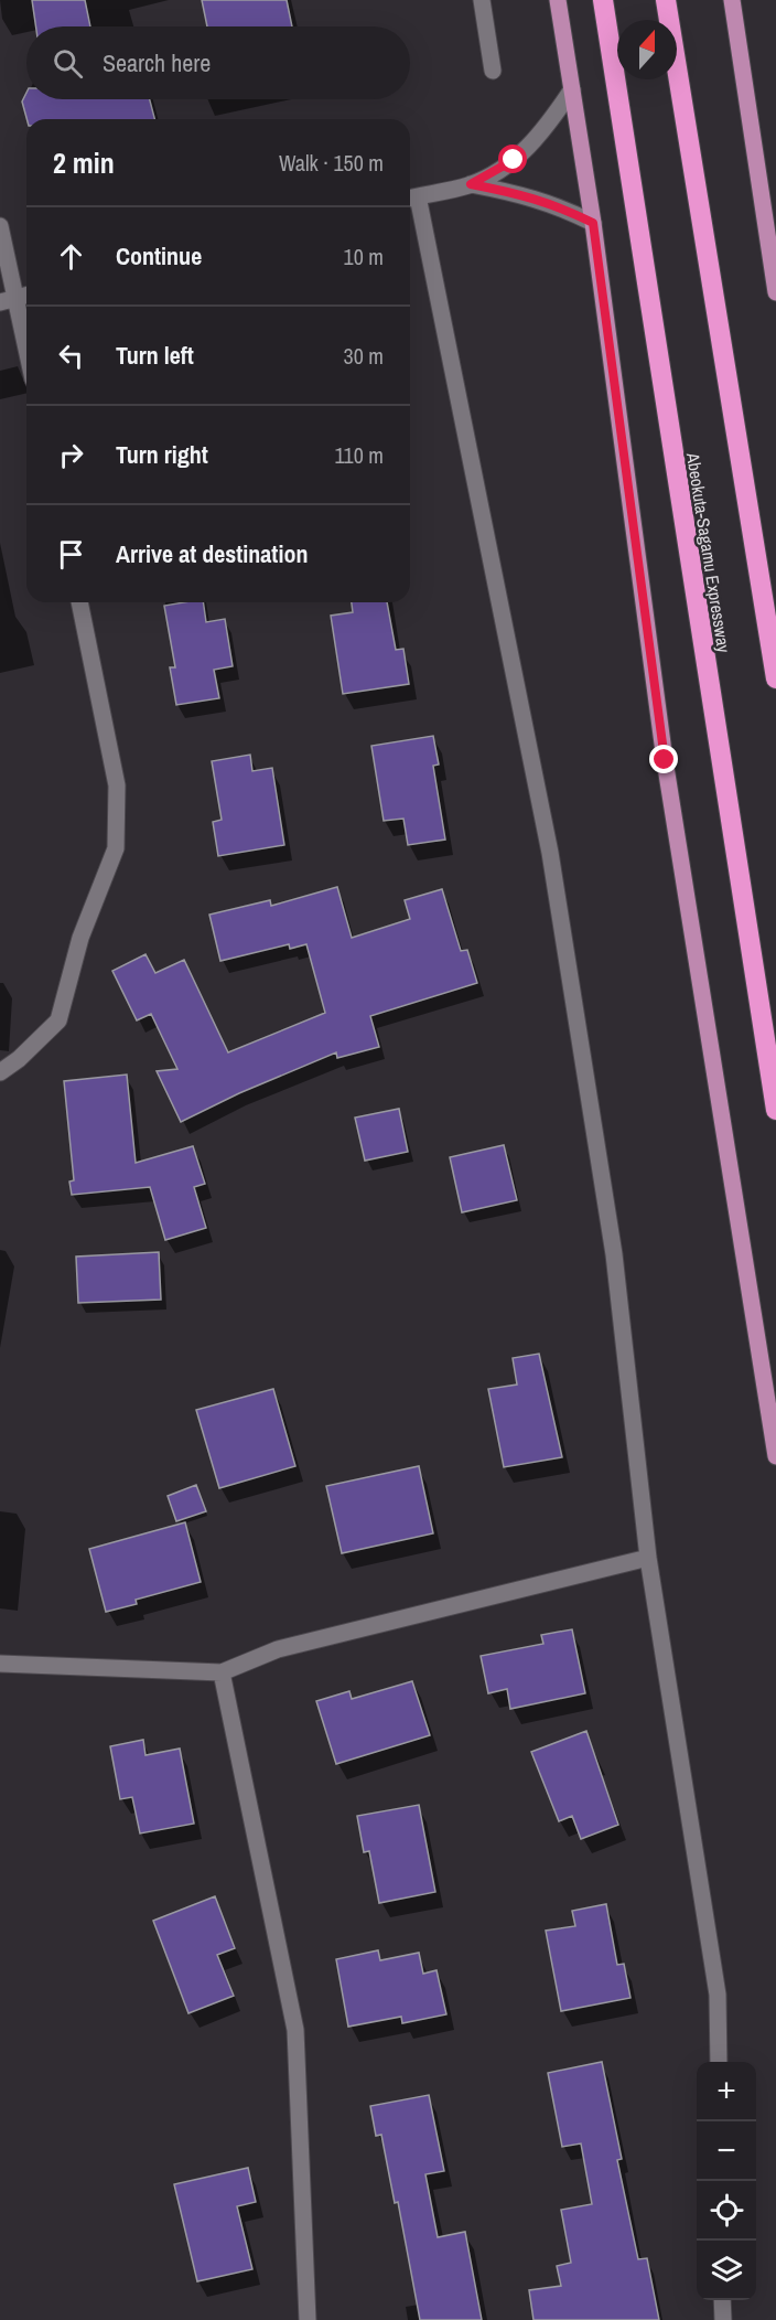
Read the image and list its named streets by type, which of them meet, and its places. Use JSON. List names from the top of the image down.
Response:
{
  "streets": {
    "highway": ["Abeokuta-Sagamu Expressway"]
  },
  "north": "top",
  "page": {
    "search": "Search here",
    "heading": ["2 min", "Walk · 150 m"],
    "list": [
      ["Continue", "10 m"],
      ["Turn left", "30 m"],
      ["Turn right", "110 m"],
      "Arrive at destination"
    ],
    "map_buttons": ["+", "−"]
  }
}
